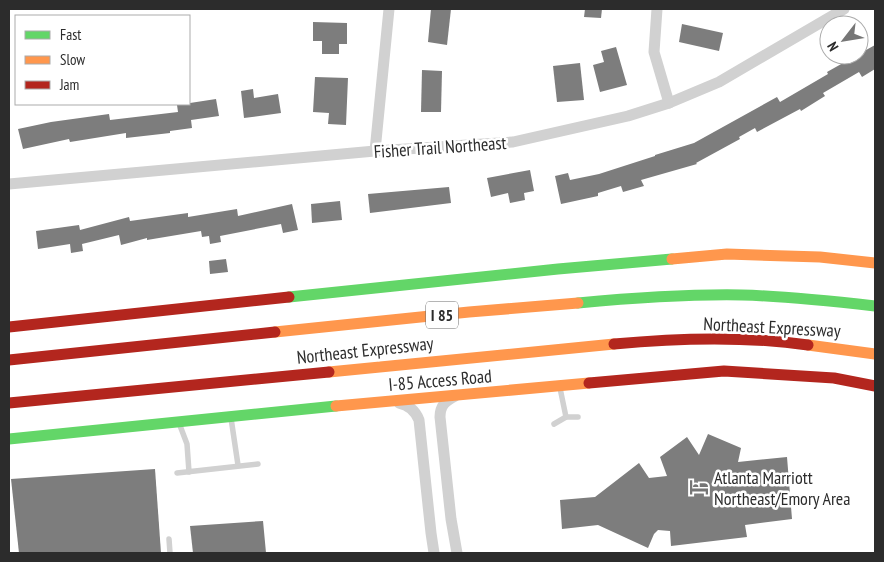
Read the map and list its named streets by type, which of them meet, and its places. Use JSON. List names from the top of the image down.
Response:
{
  "streets": {
    "main road": ["I 85", "Northeast Expressway", "I-85 Access Road"],
    "street": ["Fisher Trail Northeast"]
  },
  "places": {
    "hotel": ["Atlanta Marriott Northeast/Emory Area"]
  },
  "legend": ["Fast", "Slow", "Jam"],
  "north": "bottom left"
}
